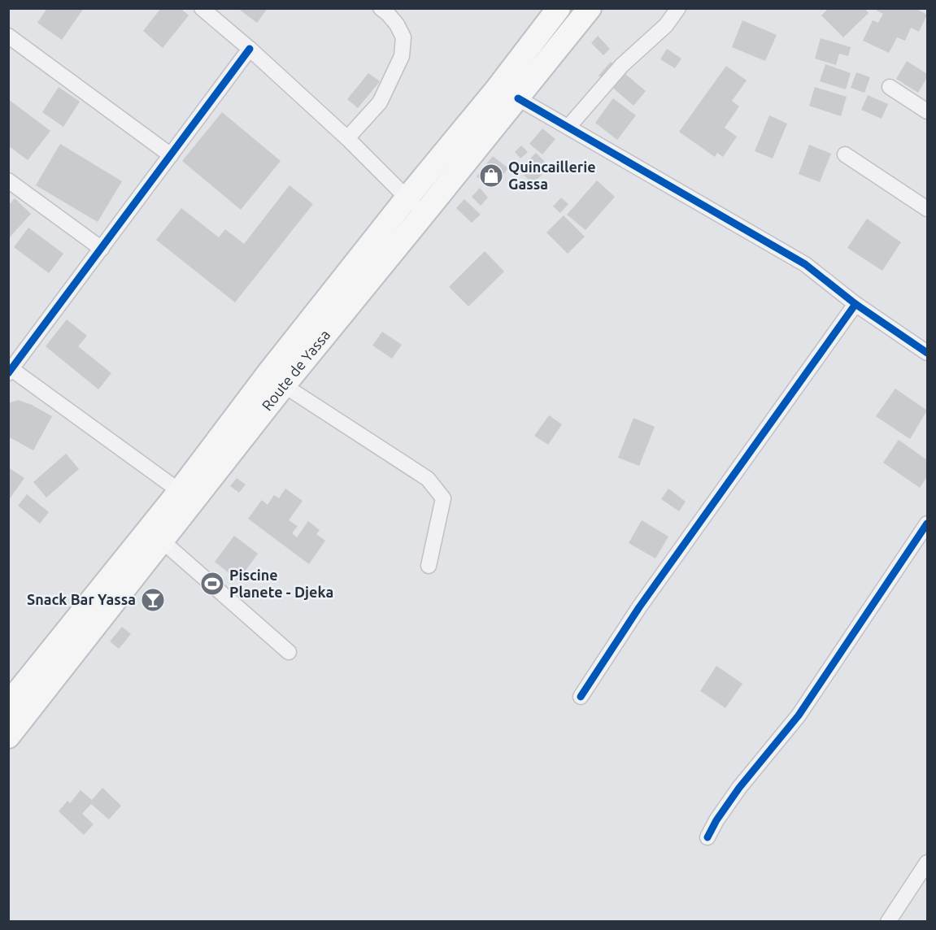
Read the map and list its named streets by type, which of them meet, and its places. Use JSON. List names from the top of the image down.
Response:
{
  "streets": {
    "main road": ["Route de Yassa"]
  },
  "places": {
    "shop": ["Quincaillerie Gassa"],
    "sports": ["Piscine Planete - Djeka"],
    "bar": ["Snack Bar Yassa"]
  }
}
